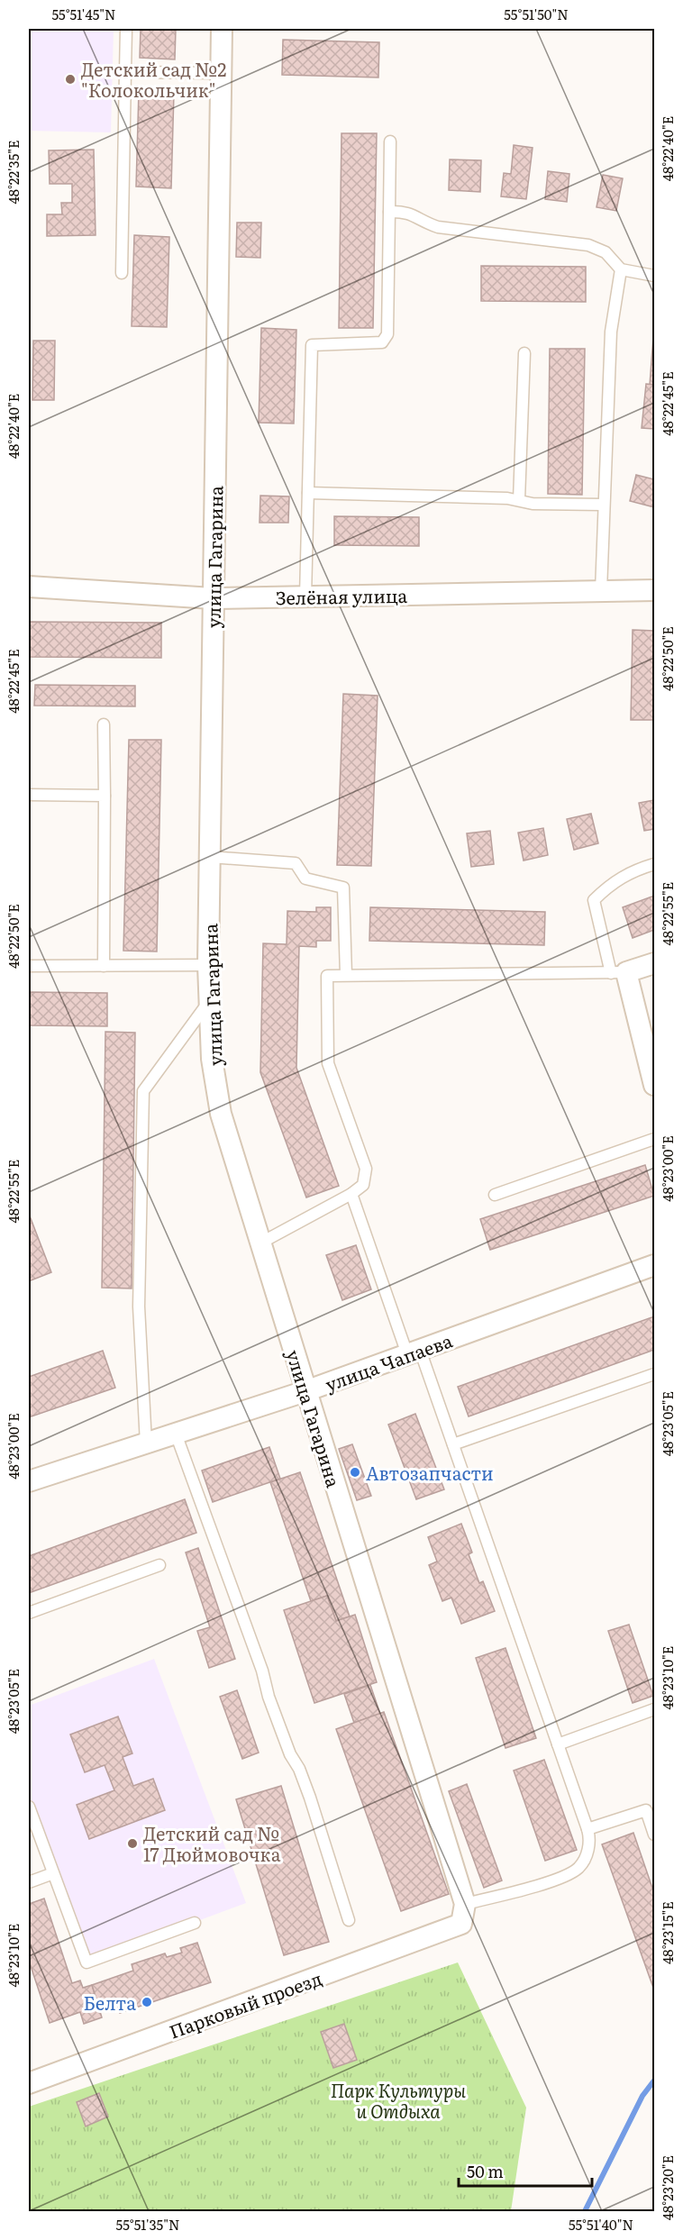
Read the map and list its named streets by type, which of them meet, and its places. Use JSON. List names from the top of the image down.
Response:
{
  "streets": {
    "street": [
      "улица Гагарина",
      "Зелёная улица",
      "улица Чапаева",
      "Парковый проезд"
    ]
  },
  "crossings": [
    ["улица Гагарина", "Зелёная улица"],
    ["улица Гагарина", "улица Чапаева"],
    ["улица Гагарина", "Парковый проезд"]
  ],
  "parks": ["Парк Культуры и Отдыха"],
  "places": [
    "Детский сад №2 \"Колокольчик\"",
    "Автозапчасти",
    "Детский сад № 17 Дюймовочка",
    "Белта"
  ],
  "scale_bar": "50 m",
  "coordinates": [
    "55°51'45\"N",
    "55°51'50\"N",
    "48°22'40\"E",
    "48°22'35\"E",
    "48°22'45\"E",
    "48°22'50\"E",
    "48°22'55\"E",
    "48°23'00\"E",
    "48°23'05\"E",
    "48°23'10\"E",
    "48°23'15\"E",
    "48°23'20\"E",
    "55°51'35\"N",
    "55°51'40\"N"
  ]
}
